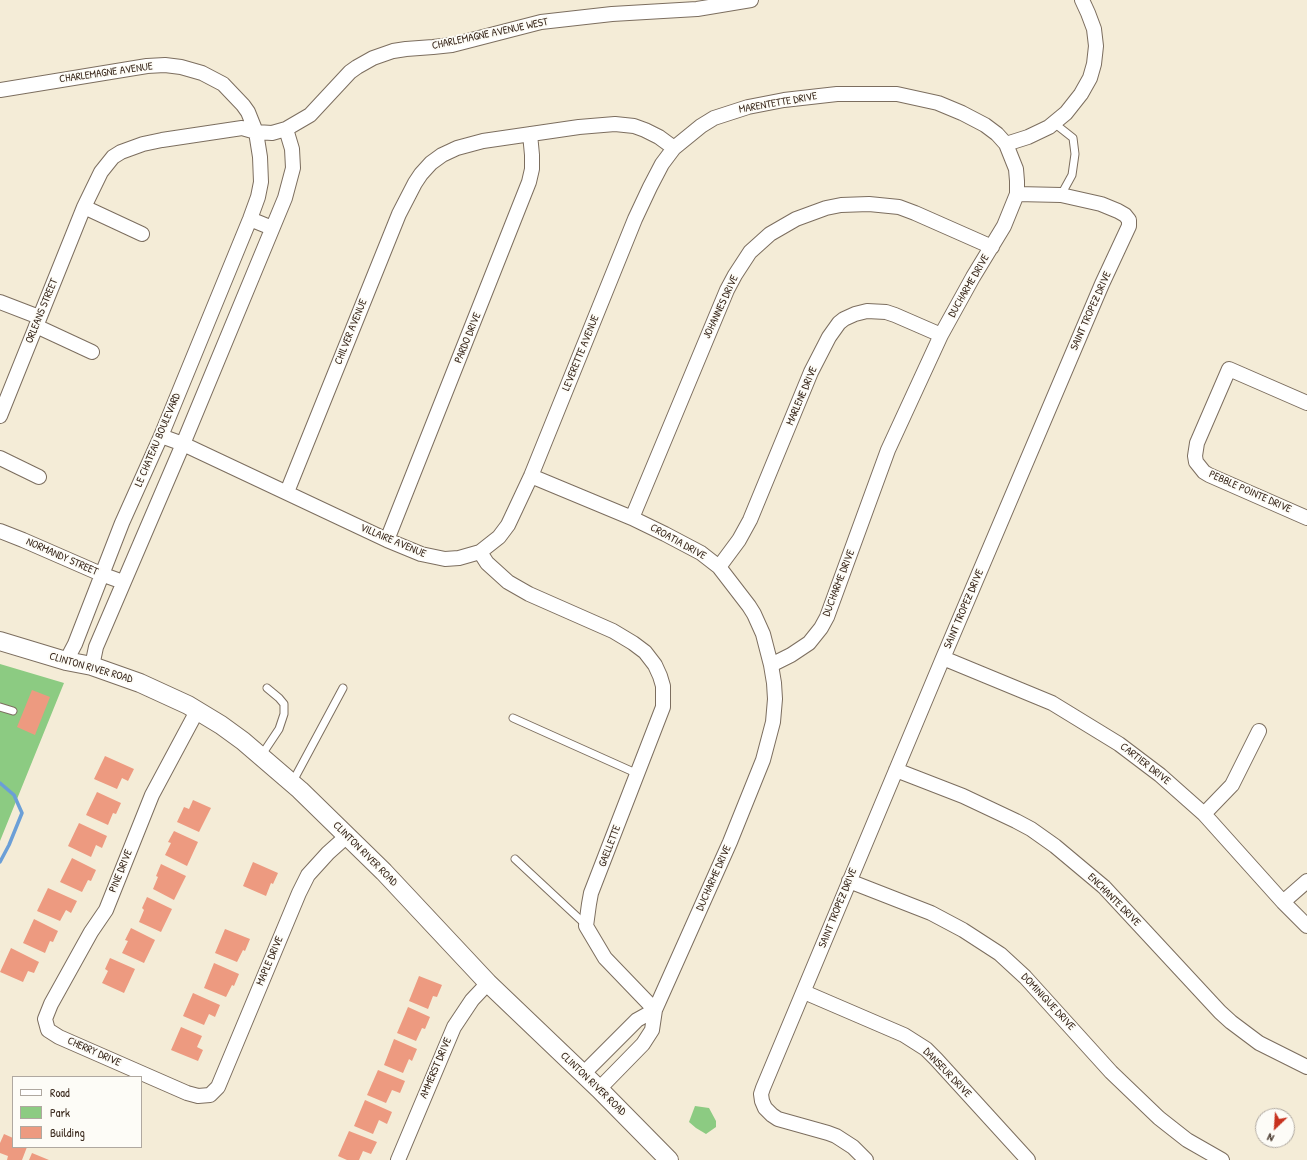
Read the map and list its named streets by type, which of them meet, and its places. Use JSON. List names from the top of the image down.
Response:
{
  "streets": {
    "street": [
      "CHARLEMAGNE AVENUE WEST",
      "CHARLEMAGNE AVENUE",
      "MARENTETTE DRIVE",
      "DUCHARME DRIVE",
      "JOHANNES DRIVE",
      "ORLEANS STREET",
      "SAINT TROPEZ DRIVE",
      "CHILVER AVENUE",
      "PARDO DRIVE",
      "LEVERETTE AVENUE",
      "MARLENE DRIVE",
      "LE CHATEAU BOULEVARD",
      "PEBBLE POINTE DRIVE",
      "VILLAIRE AVENUE",
      "CROATIA DRIVE",
      "NORMANDY STREET",
      "CLINTON RIVER ROAD",
      "CARTIER DRIVE",
      "GAELLETTE",
      "PINE DRIVE",
      "ENCHANTE DRIVE",
      "MAPLE DRIVE",
      "DOMINIQUE DRIVE",
      "CHERRY DRIVE",
      "AMMERST DRIVE",
      "DANSEUR DRIVE"
    ]
  },
  "crossings": [
    ["CHARLEMAGNE AVENUE WEST", "CHARLEMAGNE AVENUE"],
    ["CHARLEMAGNE AVENUE WEST", "ORLEANS STREET"],
    ["CHARLEMAGNE AVENUE WEST", "LE CHATEAU BOULEVARD"],
    ["CHARLEMAGNE AVENUE", "ORLEANS STREET"],
    ["CHARLEMAGNE AVENUE", "LE CHATEAU BOULEVARD"],
    ["MARENTETTE DRIVE", "DUCHARME DRIVE"],
    ["MARENTETTE DRIVE", "LEVERETTE AVENUE"],
    ["DUCHARME DRIVE", "JOHANNES DRIVE"],
    ["DUCHARME DRIVE", "SAINT TROPEZ DRIVE"],
    ["DUCHARME DRIVE", "MARLENE DRIVE"],
    ["DUCHARME DRIVE", "CROATIA DRIVE"],
    ["DUCHARME DRIVE", "CLINTON RIVER ROAD"],
    ["JOHANNES DRIVE", "CROATIA DRIVE"],
    ["ORLEANS STREET", "LE CHATEAU BOULEVARD"],
    ["SAINT TROPEZ DRIVE", "CARTIER DRIVE"],
    ["SAINT TROPEZ DRIVE", "ENCHANTE DRIVE"],
    ["SAINT TROPEZ DRIVE", "DOMINIQUE DRIVE"],
    ["SAINT TROPEZ DRIVE", "DANSEUR DRIVE"],
    ["CHILVER AVENUE", "PARDO DRIVE"],
    ["CHILVER AVENUE", "VILLAIRE AVENUE"],
    ["PARDO DRIVE", "VILLAIRE AVENUE"],
    ["LEVERETTE AVENUE", "VILLAIRE AVENUE"],
    ["LEVERETTE AVENUE", "CROATIA DRIVE"],
    ["LEVERETTE AVENUE", "GAELLETTE"],
    ["MARLENE DRIVE", "CROATIA DRIVE"],
    ["LE CHATEAU BOULEVARD", "VILLAIRE AVENUE"],
    ["LE CHATEAU BOULEVARD", "NORMANDY STREET"],
    ["LE CHATEAU BOULEVARD", "CLINTON RIVER ROAD"],
    ["VILLAIRE AVENUE", "GAELLETTE"],
    ["CLINTON RIVER ROAD", "PINE DRIVE"],
    ["CLINTON RIVER ROAD", "MAPLE DRIVE"],
    ["CLINTON RIVER ROAD", "AMMERST DRIVE"],
    ["PINE DRIVE", "CHERRY DRIVE"],
    ["MAPLE DRIVE", "CHERRY DRIVE"]
  ],
  "legend": ["Road", "Park", "Building"],
  "north": "bottom left"
}
